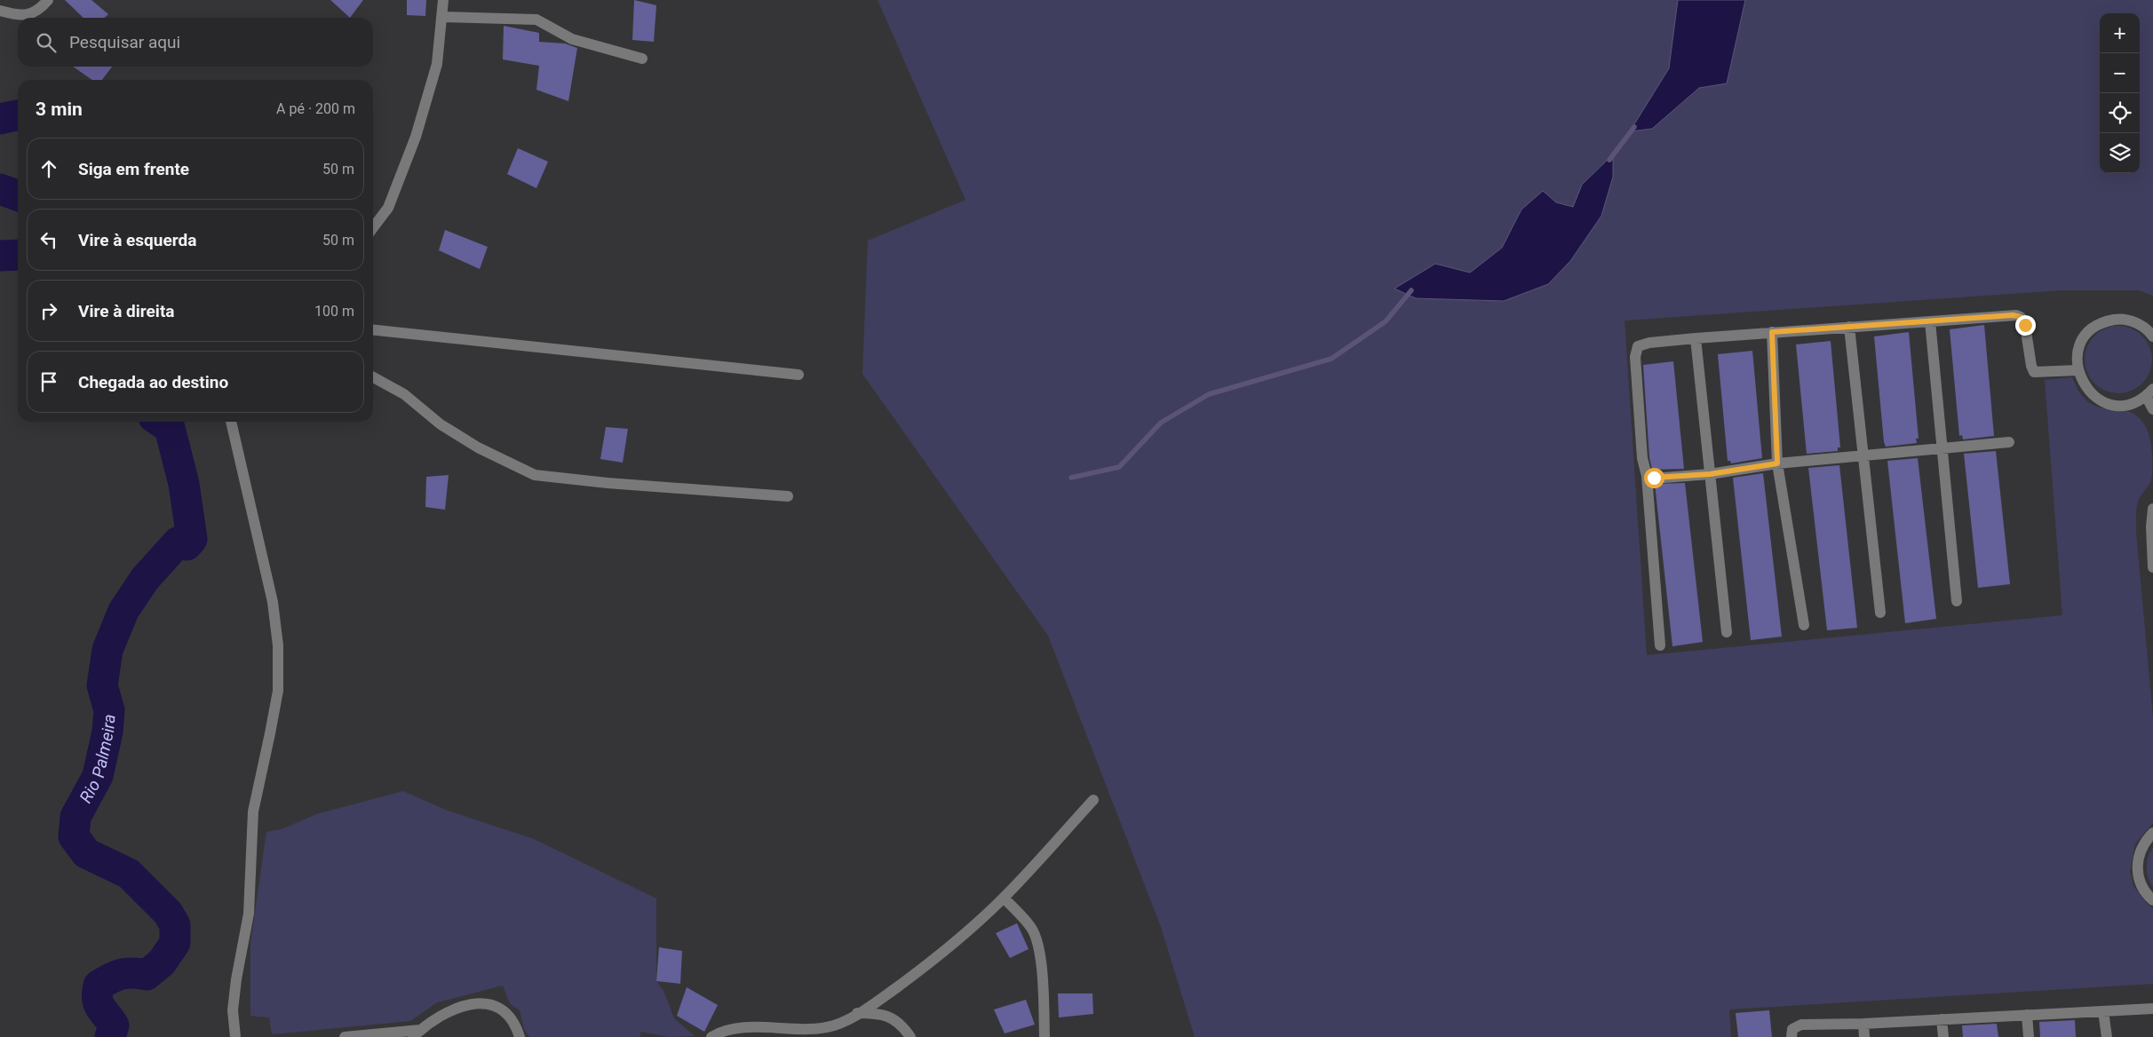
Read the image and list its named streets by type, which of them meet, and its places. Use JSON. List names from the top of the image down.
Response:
{
  "water": ["Rio Palmeira"],
  "page": {
    "map_buttons": ["+", "−"],
    "search": "Pesquisar aqui",
    "heading": ["3 min", "A pé · 200 m"],
    "list": [
      ["Siga em frente", "50 m"],
      ["Vire à esquerda", "50 m"],
      ["Vire à direita", "100 m"],
      "Chegada ao destino"
    ]
  }
}
